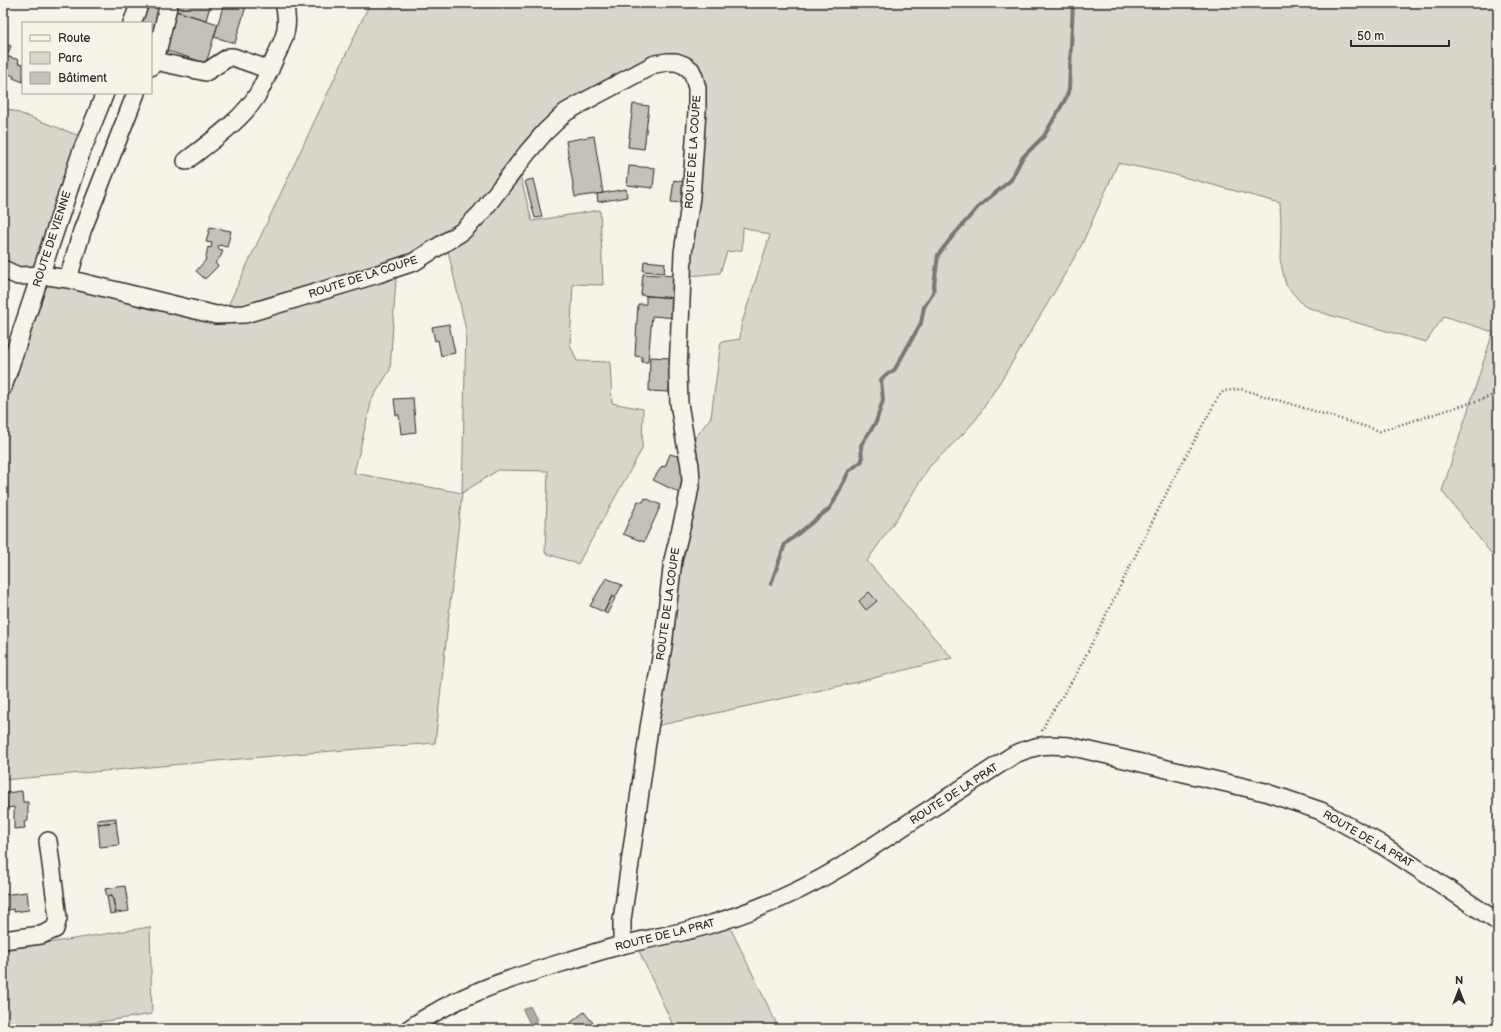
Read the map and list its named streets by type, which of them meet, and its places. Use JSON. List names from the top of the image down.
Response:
{
  "streets": {
    "street": ["ROUTE DE LA COUPE", "ROUTE DE VIENNE", "ROUTE DE LA PRAT"]
  },
  "crossings": [
    ["ROUTE DE LA COUPE", "ROUTE DE VIENNE"],
    ["ROUTE DE LA COUPE", "ROUTE DE LA PRAT"]
  ],
  "legend": ["Route", "Parc", "Bâtiment"],
  "scale_bar": "50 m",
  "north": "top"
}
